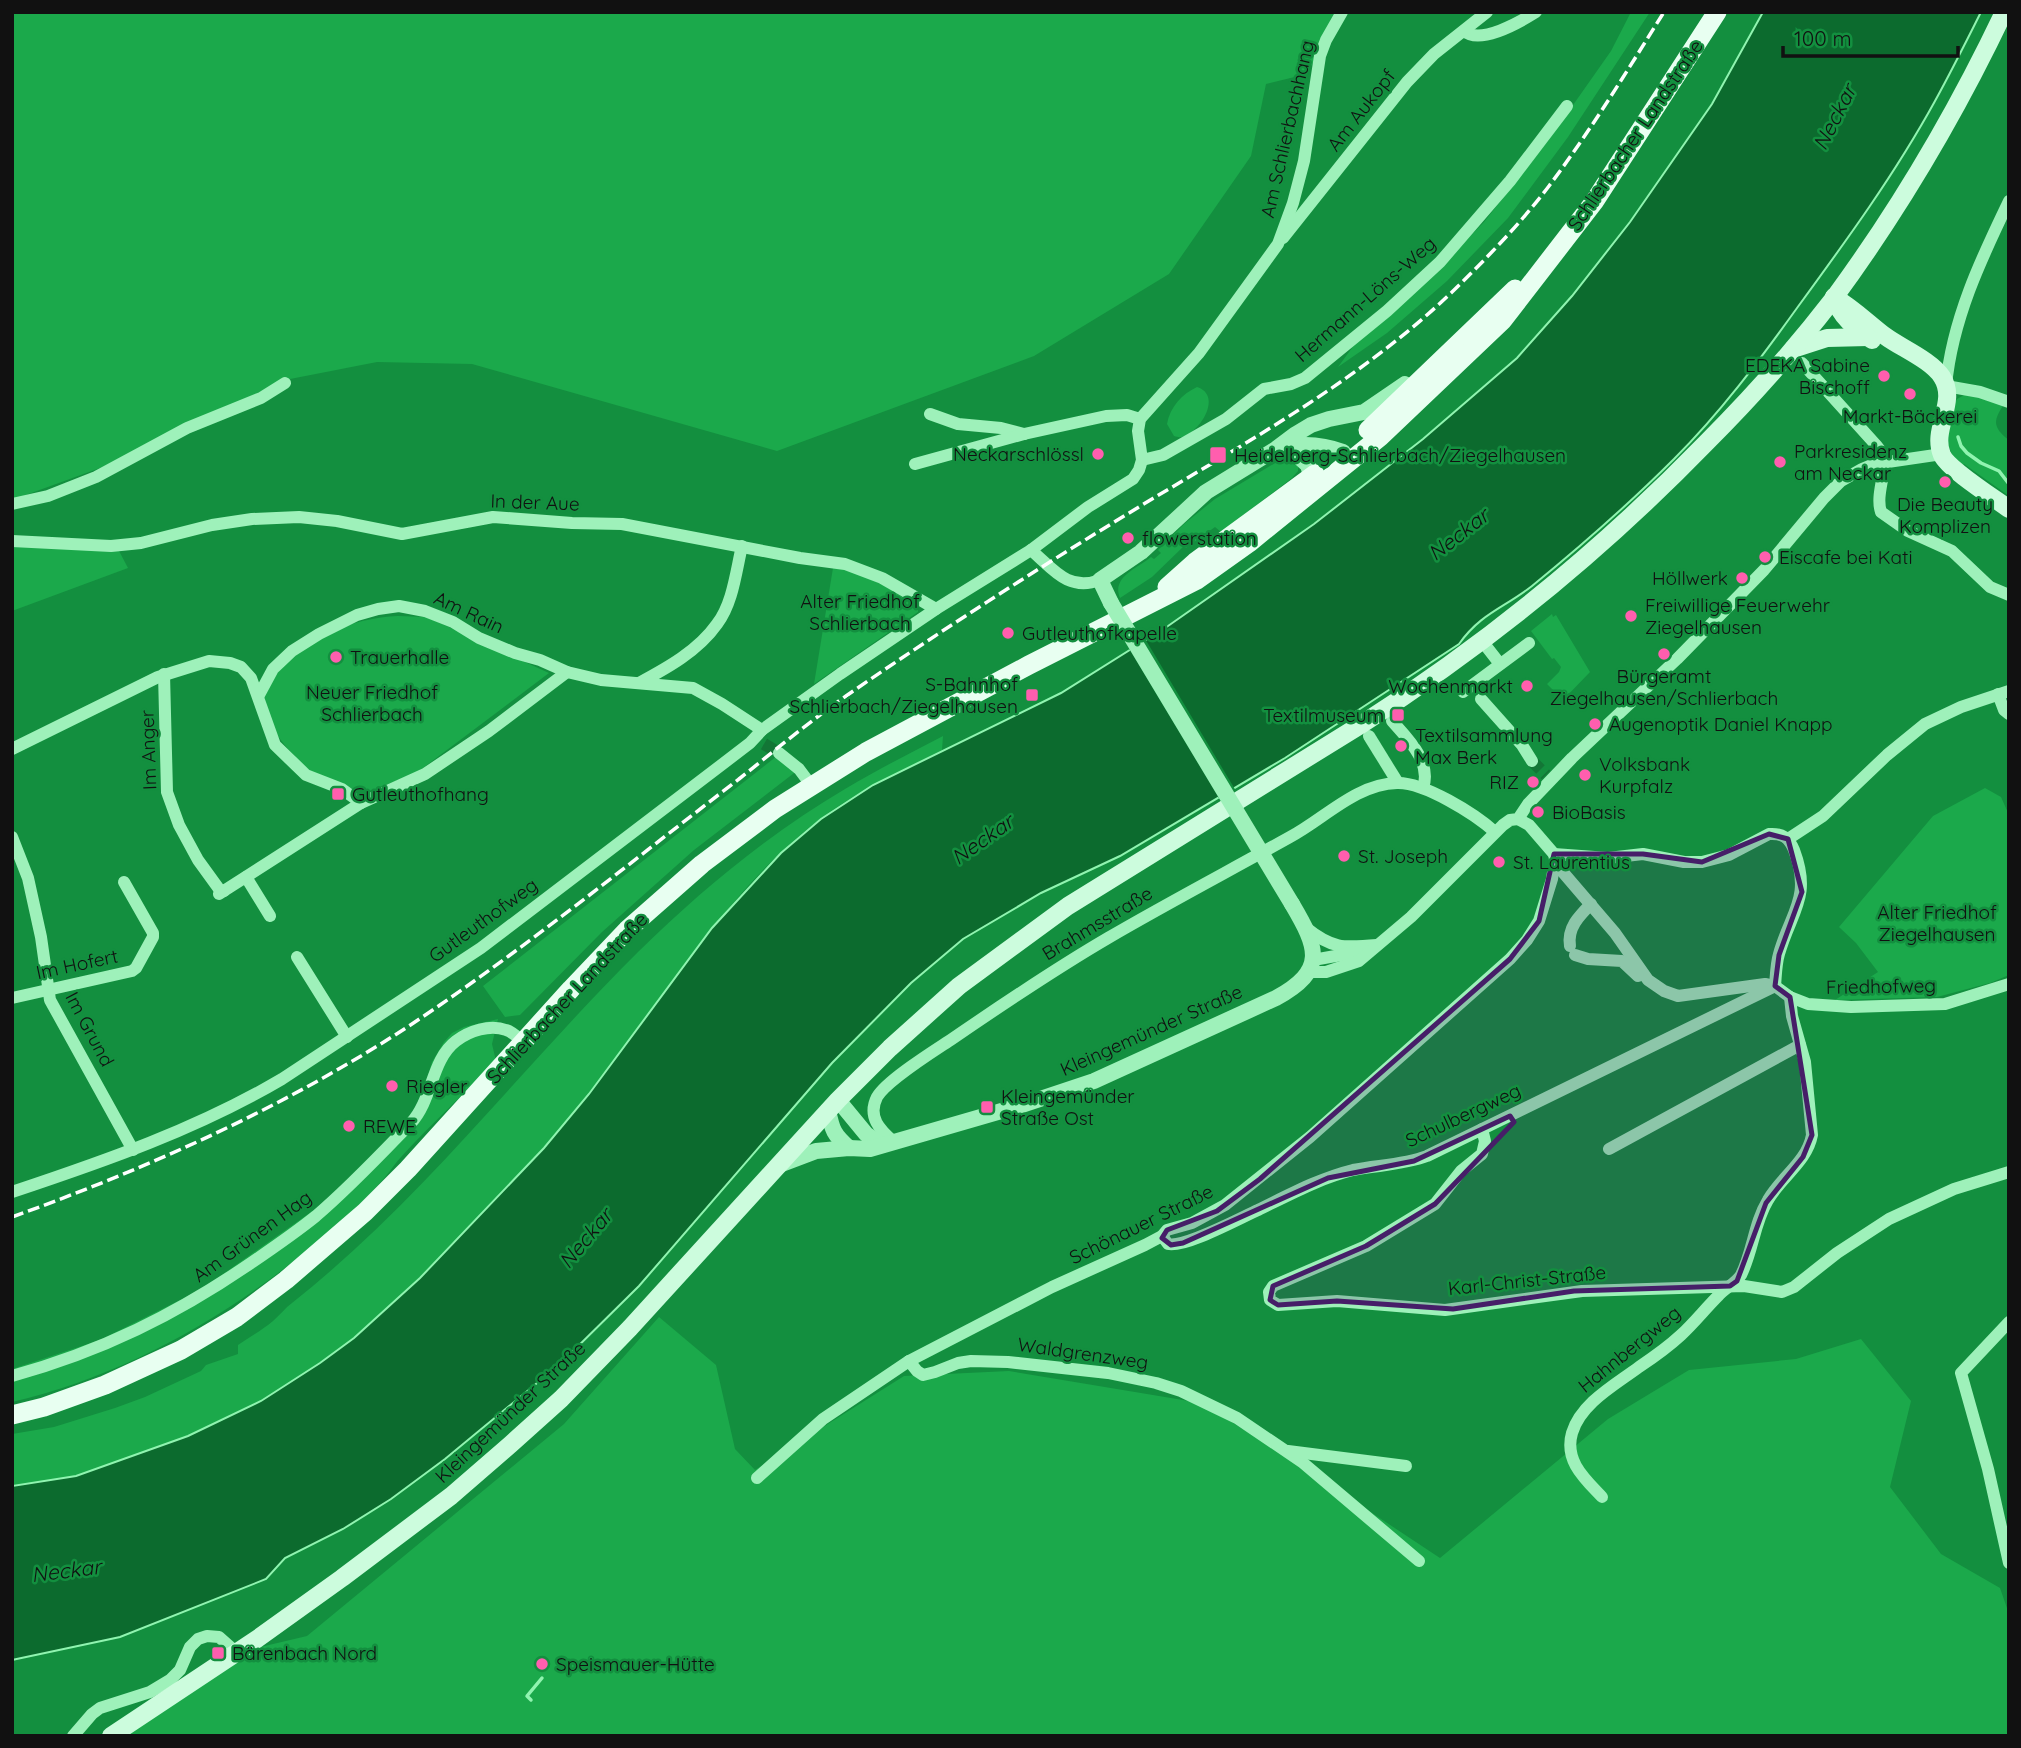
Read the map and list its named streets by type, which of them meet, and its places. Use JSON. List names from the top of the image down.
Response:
{
  "streets": {
    "main road": ["Schlierbacher Landstraße", "Kleingemünder Straße"],
    "street": [
      "Am Aukopf",
      "Am Schlierbachhang",
      "Hermann-Löns-Weg",
      "In der Aue",
      "Am Rain",
      "Im Anger",
      "Gutleuthofweg",
      "Brahmsstraße",
      "Im Hofert",
      "Friedhofweg",
      "Im Grund",
      "Schulbergweg",
      "Schönauer Straße",
      "Am Grünen Hag",
      "Karl-Christ-Straße",
      "Hahnbergweg",
      "Waldgrenzweg"
    ]
  },
  "crossings": [
    ["Am Aukopf", "Am Schlierbachhang"],
    ["Schlierbacher Landstraße", "Am Grünen Hag"],
    ["In der Aue", "Gutleuthofweg"],
    ["Am Rain", "Gutleuthofweg"],
    ["Gutleuthofweg", "Im Grund"],
    ["Brahmsstraße", "Kleingemünder Straße"],
    ["Im Hofert", "Im Grund"],
    ["Friedhofweg", "Schulbergweg"],
    ["Friedhofweg", "Hahnbergweg"],
    ["Schulbergweg", "Schönauer Straße"],
    ["Schulbergweg", "Karl-Christ-Straße"],
    ["Schönauer Straße", "Waldgrenzweg"],
    ["Karl-Christ-Straße", "Hahnbergweg"]
  ],
  "water": ["Neckar"],
  "parks": ["Alter Friedhof Schlierbach", "Neuer Friedhof Schlierbach", "Alter Friedhof Ziegelhausen"],
  "places": {
    "other": [
      "EDEKA Sabine Bischoff",
      "Markt-Bäckerei",
      "Neckarschlössl",
      "Parkresidenz am Neckar",
      "Die Beauty Komplizen",
      "flowerstation",
      "Eiscafe bei Kati",
      "Höllwerk",
      "Freiwillige Feuerwehr Ziegelhausen",
      "Gutleuthofkapelle",
      "Bürgeramt Ziegelhausen/Schlierbach",
      "Trauerhalle",
      "Wochenmarkt",
      "Augenoptik Daniel Knapp",
      "Textilsammlung Max Berk",
      "Volksbank Kurpfalz",
      "RIZ",
      "BioBasis",
      "St. Joseph",
      "St. Laurentius",
      "Riegler",
      "REWE",
      "Speismauer-Hütte"
    ],
    "transit": [
      "Heidelberg-Schlierbach/Ziegelhausen",
      "S-Bahnhof Schlierbach/Ziegelhausen",
      "Textilmuseum",
      "Gutleuthofhang",
      "Kleingemünder Straße Ost",
      "Bärenbach Nord"
    ]
  },
  "scale_bar": "100 m"
}
